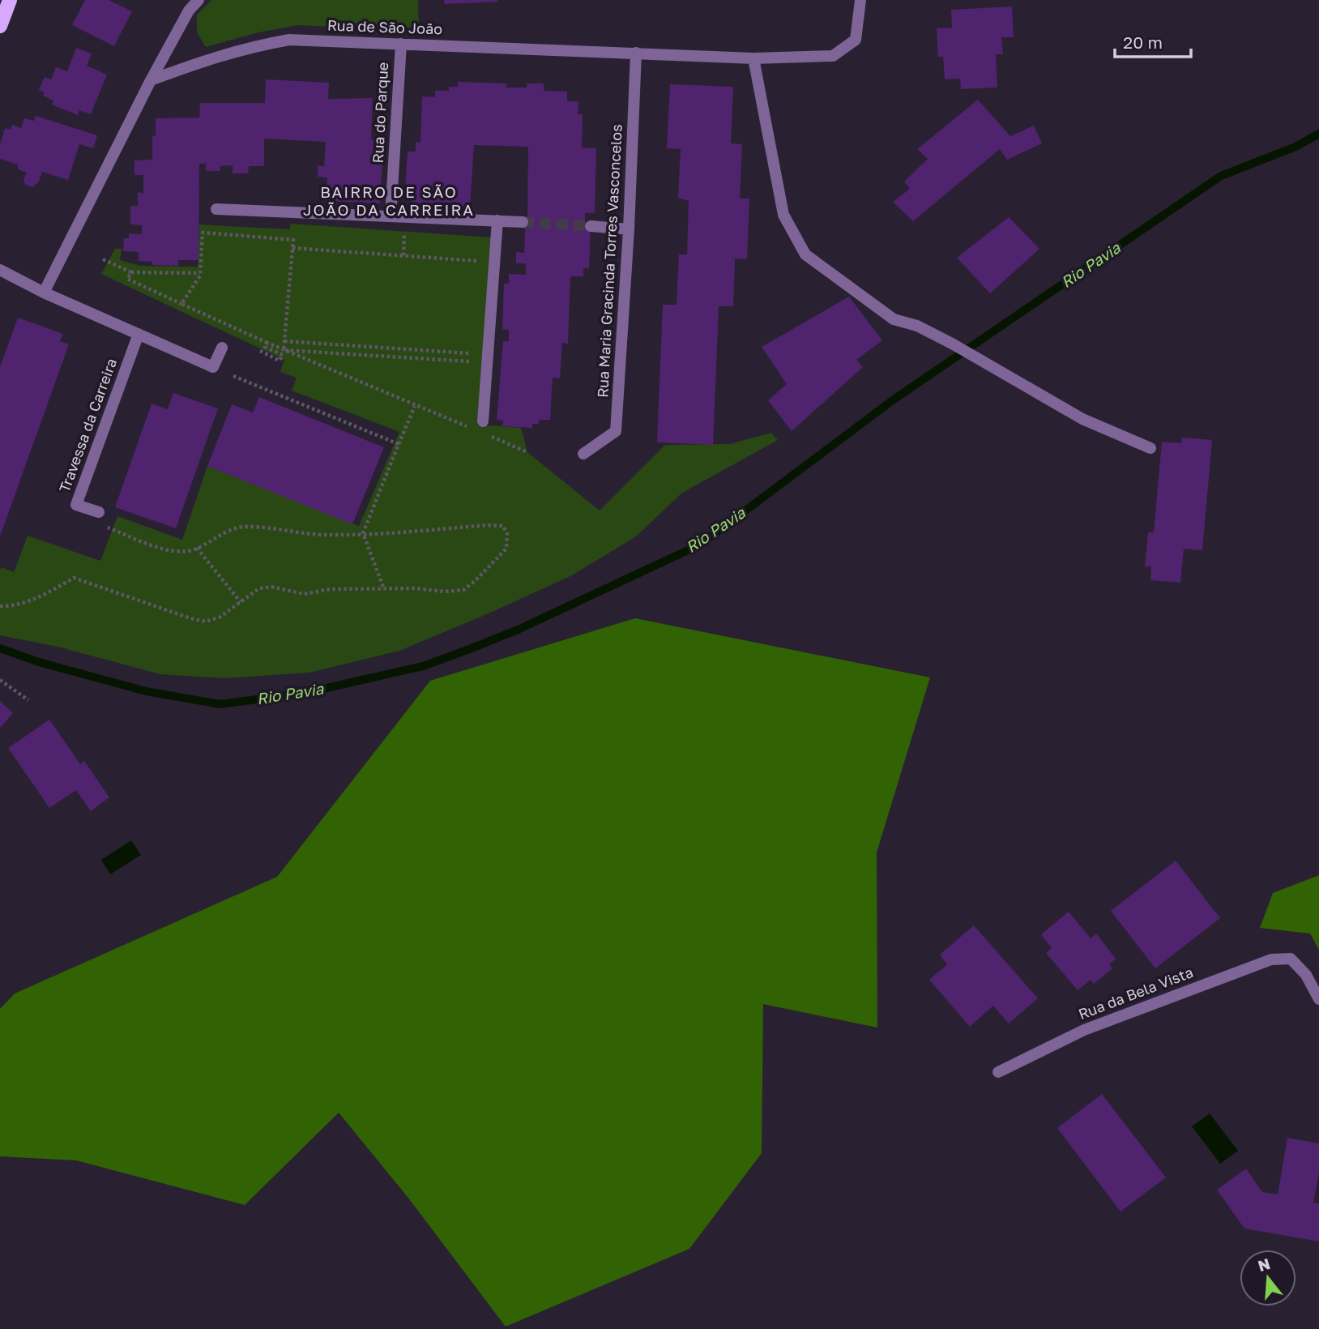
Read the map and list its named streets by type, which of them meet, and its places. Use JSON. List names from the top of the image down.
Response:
{
  "streets": {
    "street": [
      "Rua de São João",
      "Rua do Parque",
      "Rua Maria Gracinda Torres Vasconcelos",
      "Travessa da Carreira",
      "Rua da Bela Vista"
    ]
  },
  "crossings": [
    ["Rua de São João", "Rua do Parque"],
    ["Rua de São João", "Rua Maria Gracinda Torres Vasconcelos"]
  ],
  "districts": ["BAIRRO DE SÃO JOÃO DA CARREIRA"],
  "water": ["Rio Pavia"],
  "scale_bar": "20 m",
  "north": "top"
}
